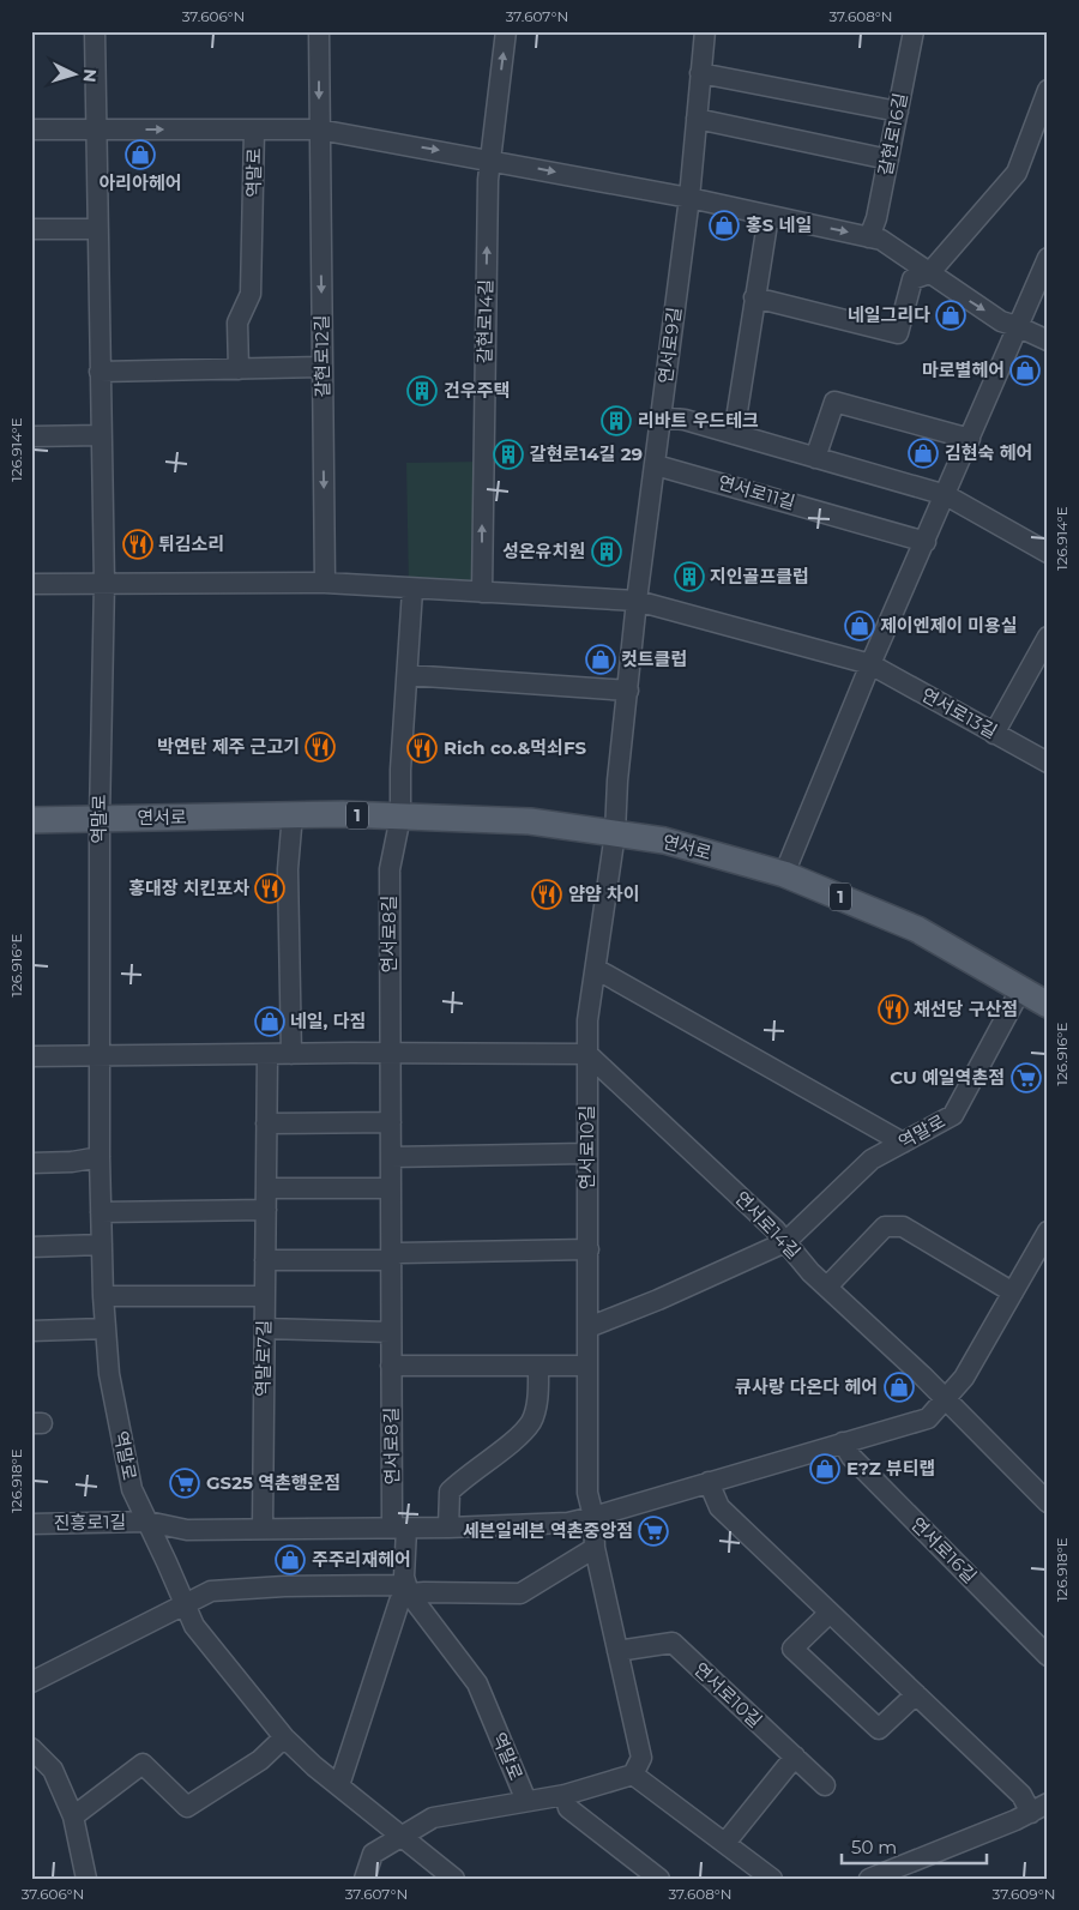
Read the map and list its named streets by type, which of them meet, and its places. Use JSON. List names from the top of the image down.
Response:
{
  "streets": {
    "main road": ["1", "연서로"],
    "street": [
      "갈현로16길",
      "역말로",
      "갈현로14길",
      "연서로9길",
      "갈현로12길",
      "연서로11길",
      "연서로13길",
      "연서로8길",
      "연서로10길",
      "연서로14길",
      "역말로7길",
      "진흥로1길",
      "연서로16길"
    ]
  },
  "crossings": [
    ["역말로", "연서로"],
    ["역말로", "연서로8길"],
    ["역말로", "연서로10길"],
    ["역말로", "연서로14길"],
    ["역말로", "진흥로1길"],
    ["연서로9길", "연서로11길"],
    ["연서로9길", "연서로"],
    ["연서로9길", "연서로10길"],
    ["연서로", "연서로8길"],
    ["연서로", "연서로10길"],
    ["연서로10길", "연서로14길"]
  ],
  "one_way": ["갈현로14길", "갈현로12길"],
  "places": {
    "shop": [
      "아리아헤어",
      "홍S 네일",
      "네일그리다",
      "마로별헤어",
      "김현숙 헤어",
      "제이엔제이 미용실",
      "컷트클럽",
      "네일, 다짐",
      "큐사랑 다온다 헤어",
      "E?Z 뷰티랩",
      "주주리재헤어"
    ],
    "building": [
      "건우주택",
      "리바트 우드테크",
      "갈현로14길 29",
      "성온유치원",
      "지인골프클럽"
    ],
    "restaurant": [
      "튀김소리",
      "박연탄 제주 근고기",
      "Rich co.&먹쇠FS",
      "홍대장 치킨포차",
      "얌얌 차이",
      "채선당 구산점"
    ],
    "supermarket": ["CU 예일역촌점", "GS25 역촌행운점", "세븐일레븐 역촌중앙점"]
  },
  "scale_bar": "50 m",
  "north": "right",
  "coordinates": [
    "37.606°N",
    "37.607°N",
    "37.608°N",
    "126.914°E",
    "126.916°E",
    "126.918°E",
    "37.609°N"
  ]
}
